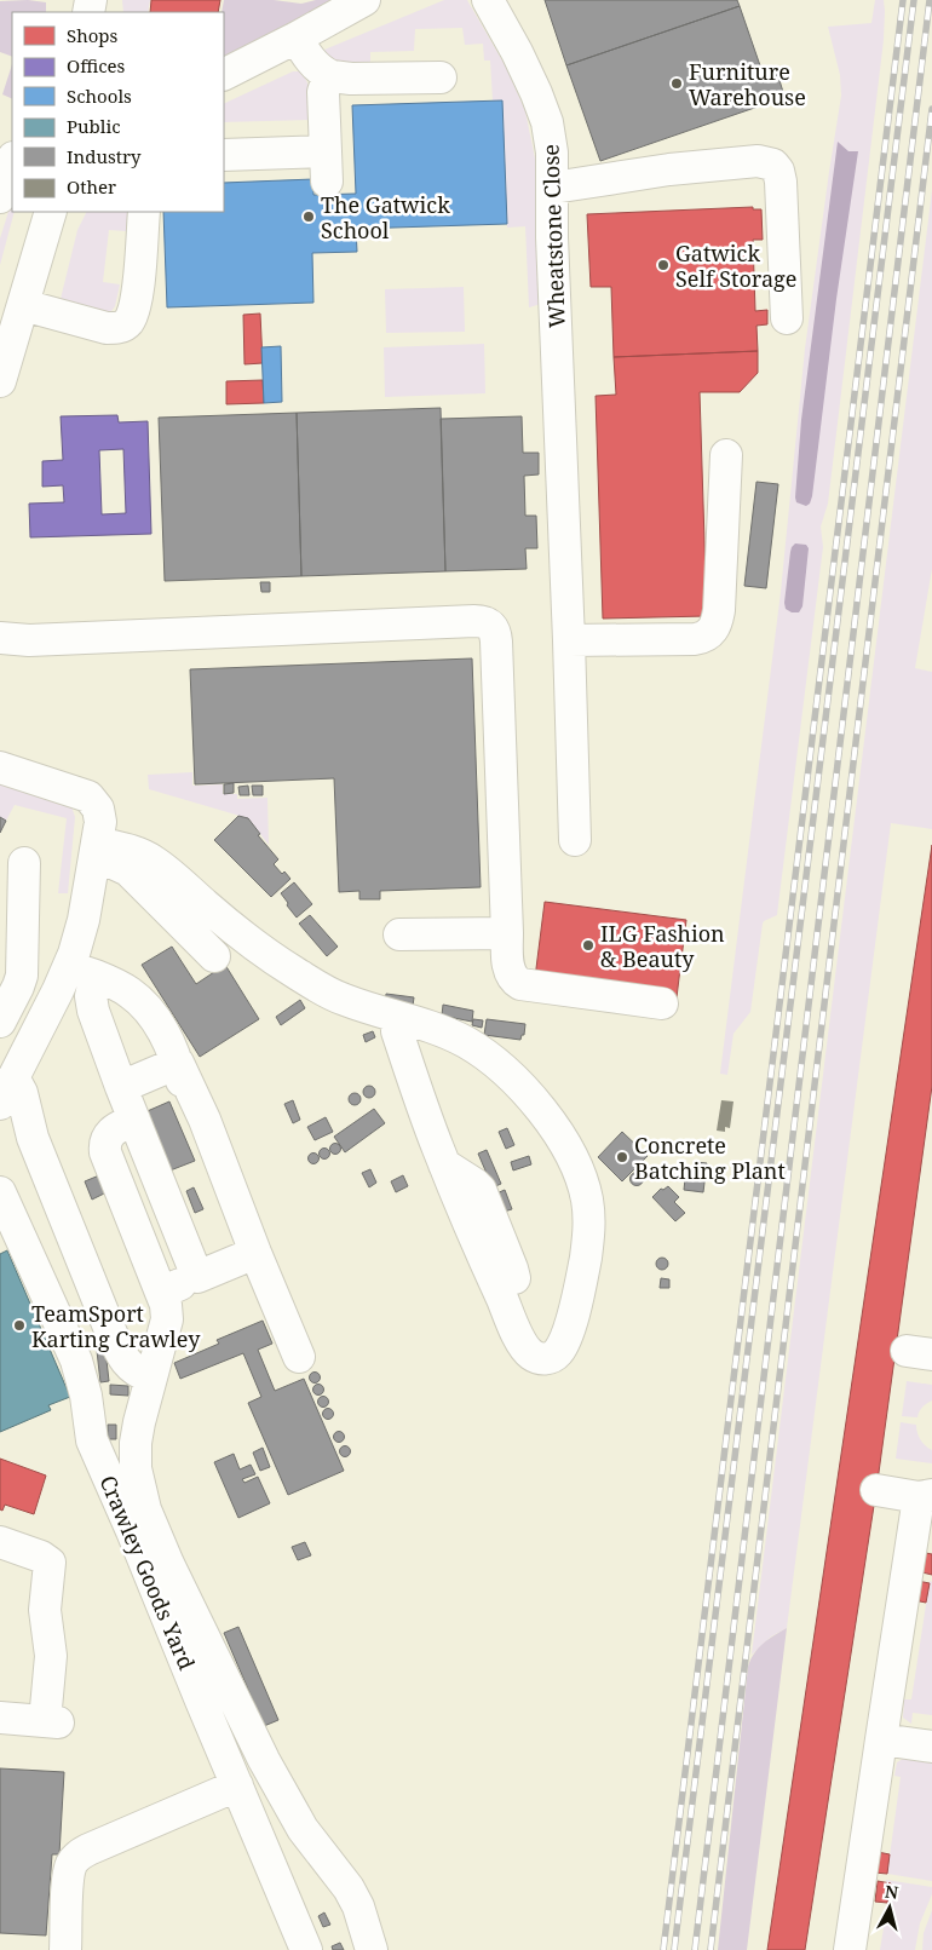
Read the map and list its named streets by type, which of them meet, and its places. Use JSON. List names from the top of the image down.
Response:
{
  "streets": {
    "street": ["Wheatstone Close", "Crawley Goods Yard"]
  },
  "places": [
    "Furniture Warehouse",
    "The Gatwick School",
    "Gatwick Self Storage",
    "ILG Fashion & Beauty",
    "Concrete Batching Plant",
    "TeamSport Karting Crawley"
  ],
  "legend": [
    "Shops",
    "Offices",
    "Schools",
    "Public",
    "Industry",
    "Other"
  ],
  "north": "top"
}
